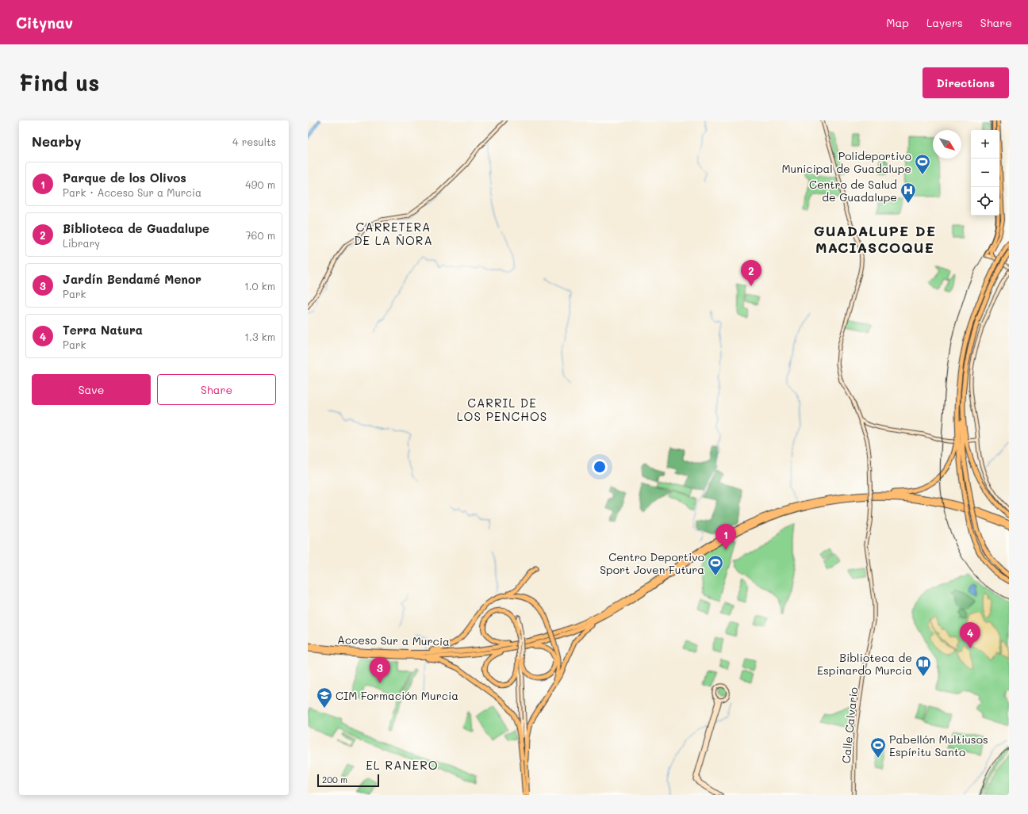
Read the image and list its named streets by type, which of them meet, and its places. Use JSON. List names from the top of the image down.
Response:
{
  "streets": {
    "highway": ["Acceso Sur a Murcia"],
    "main road": ["Calle Calvario"]
  },
  "districts": [
    "CARRETERA DE LA ÑORA",
    "GUADALUPE DE MACIASCOQUE",
    "CARRIL DE LOS PENCHOS",
    "EL RANERO"
  ],
  "places": {
    "sports": ["Polideportivo Municipal de Guadalupe", "Centro Deportivo Sport Joven Futura", "Pabellón Multiusos Espíritu Santo"],
    "hospital": ["Centro de Salud de Guadalupe"],
    "library": ["Biblioteca de Espinardo Murcia"],
    "school or university": ["CIM Formación Murcia"]
  },
  "scale_bar": "200 m",
  "north": "bottom right",
  "page": {
    "header": "Citynav",
    "nav": ["Map", "Layers", "Share"],
    "buttons": [
      "Directions",
      ["Save", "Share"]
    ],
    "title": "Find us",
    "heading": ["Nearby", "4 results"],
    "map_buttons": ["+", "−"],
    "list": [
      {
        "mark": "1",
        "name": "Parque de los Olivos",
        "note": "Park · Acceso Sur a Murcia",
        "value": "490 m"
      },
      {
        "mark": "2",
        "name": "Biblioteca de Guadalupe",
        "note": "Library",
        "value": "760 m"
      },
      {
        "mark": "3",
        "name": "Jardín Bendamé Menor",
        "note": "Park",
        "value": "1.0 km"
      },
      {
        "mark": "4",
        "name": "Terra Natura",
        "note": "Park",
        "value": "1.3 km"
      }
    ],
    "pins": [
      "2",
      "1",
      "4",
      "3"
    ],
    "scale": "200 m"
  }
}
